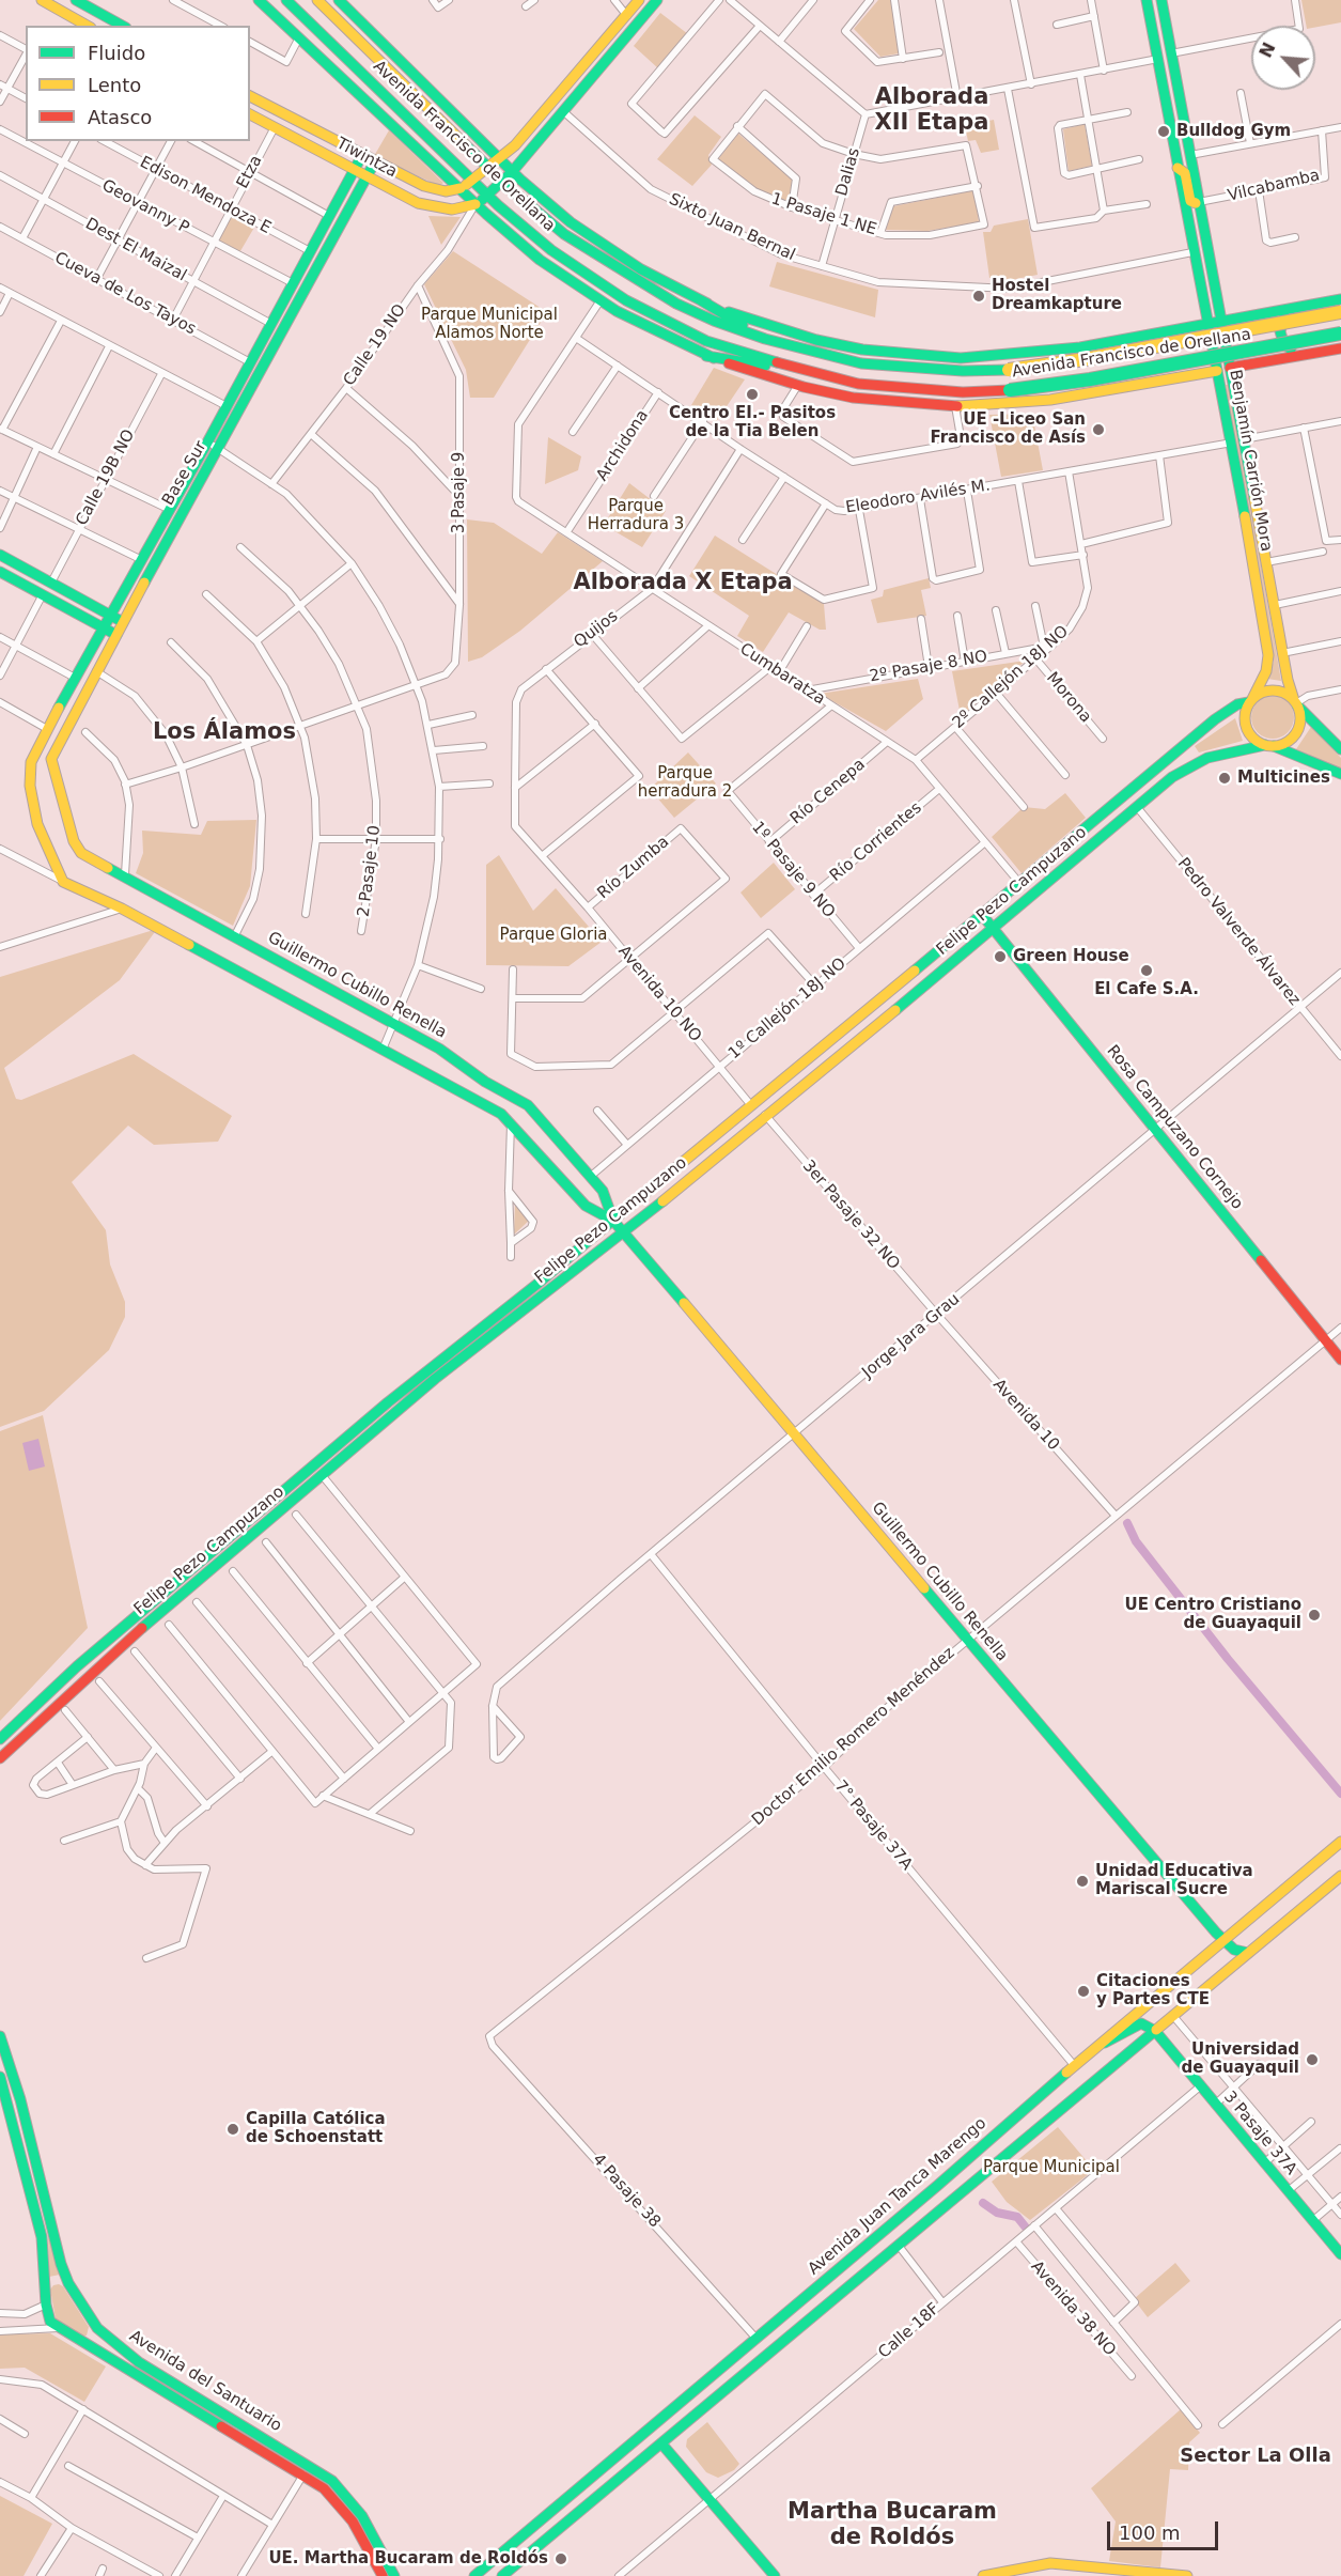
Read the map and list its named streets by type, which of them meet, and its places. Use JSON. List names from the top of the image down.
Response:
{
  "streets": {
    "main road": [
      "Avenida Francisco de Orellana",
      "Tiwintza",
      "Benjamín Carrión Mora",
      "Base Sur",
      "Felipe Pezo Campuzano",
      "Guillermo Cubillo Renella",
      "Rosa Campuzano Cornejo",
      "3 Pasaje 37A",
      "Avenida Juan Tanca Marengo",
      "Avenida del Santuario"
    ],
    "street": [
      "Etza",
      "Dalias",
      "Vilcabamba",
      "Edison Mendoza E",
      "Geovanny P",
      "1 Pasaje 1 NE",
      "Sixto Juan Bernal",
      "Dest El Maizal",
      "Cueva de Los Tayos",
      "Calle 19 NO",
      "Archidona",
      "Calle 19B NO",
      "3 Pasaje 9",
      "Eleodoro Avilés M.",
      "Quijos",
      "2º Pasaje 8 NO",
      "Cumbaratza",
      "2º Callejón 18J NO",
      "Morona",
      "Río Cenepa",
      "Río Corrientes",
      "Río Zumba",
      "1º Pasaje 9 NO",
      "2 Pasaje 10",
      "Pedro Valverde Álvarez",
      "Avenida 10 NO",
      "1º Callejón 18J NO",
      "3er Pasaje 32 NO",
      "Jorge Jara Grau",
      "Avenida 10",
      "Doctor Emilio Romero Menéndez",
      "7° Pasaje 37A",
      "4 Pasaje 38",
      "Avenida 38 NO",
      "Calle 18F"
    ]
  },
  "crossings": [
    ["Avenida Francisco de Orellana", "Tiwintza"],
    ["Avenida Francisco de Orellana", "Calle 19 NO"],
    ["Avenida Francisco de Orellana", "Benjamín Carrión Mora"],
    ["Tiwintza", "Etza"],
    ["Tiwintza", "Calle 19 NO"],
    ["Tiwintza", "Base Sur"],
    ["Etza", "Edison Mendoza E"],
    ["Etza", "Geovanny P"],
    ["Etza", "Dest El Maizal"],
    ["Etza", "Cueva de Los Tayos"],
    ["Dalias", "1 Pasaje 1 NE"],
    ["Dalias", "Sixto Juan Bernal"],
    ["Vilcabamba", "Benjamín Carrión Mora"],
    ["Edison Mendoza E", "Base Sur"],
    ["Geovanny P", "Base Sur"],
    ["Sixto Juan Bernal", "Benjamín Carrión Mora"],
    ["Dest El Maizal", "Base Sur"],
    ["Cueva de Los Tayos", "Base Sur"],
    ["Calle 19 NO", "3 Pasaje 9"],
    ["Archidona", "Eleodoro Avilés M."],
    ["Archidona", "Cumbaratza"],
    ["Benjamín Carrión Mora", "Eleodoro Avilés M."],
    ["Benjamín Carrión Mora", "Felipe Pezo Campuzano"],
    ["Base Sur", "Guillermo Cubillo Renella"],
    ["3 Pasaje 9", "2 Pasaje 10"],
    ["Eleodoro Avilés M.", "Quijos"],
    ["Eleodoro Avilés M.", "Cumbaratza"],
    ["Eleodoro Avilés M.", "2º Callejón 18J NO"],
    ["Quijos", "Cumbaratza"],
    ["Quijos", "Avenida 10 NO"],
    ["2º Pasaje 8 NO", "Cumbaratza"],
    ["2º Pasaje 8 NO", "2º Callejón 18J NO"],
    ["Cumbaratza", "2º Callejón 18J NO"],
    ["Cumbaratza", "Río Cenepa"],
    ["Cumbaratza", "Río Corrientes"],
    ["Cumbaratza", "1º Pasaje 9 NO"],
    ["Cumbaratza", "Felipe Pezo Campuzano"],
    ["Cumbaratza", "1º Callejón 18J NO"],
    ["2º Callejón 18J NO", "Morona"],
    ["Río Cenepa", "1º Pasaje 9 NO"],
    ["Río Corrientes", "1º Pasaje 9 NO"],
    ["Río Zumba", "Avenida 10 NO"],
    ["1º Pasaje 9 NO", "1º Callejón 18J NO"],
    ["Felipe Pezo Campuzano", "Pedro Valverde Álvarez"],
    ["Felipe Pezo Campuzano", "Guillermo Cubillo Renella"],
    ["Felipe Pezo Campuzano", "Avenida 10 NO"],
    ["Felipe Pezo Campuzano", "Rosa Campuzano Cornejo"],
    ["Felipe Pezo Campuzano", "3er Pasaje 32 NO"],
    ["Pedro Valverde Álvarez", "Jorge Jara Grau"],
    ["Guillermo Cubillo Renella", "1º Callejón 18J NO"],
    ["Guillermo Cubillo Renella", "Jorge Jara Grau"],
    ["Guillermo Cubillo Renella", "Doctor Emilio Romero Menéndez"],
    ["Guillermo Cubillo Renella", "Avenida Juan Tanca Marengo"],
    ["Avenida 10 NO", "1º Callejón 18J NO"],
    ["Rosa Campuzano Cornejo", "Jorge Jara Grau"],
    ["Rosa Campuzano Cornejo", "Doctor Emilio Romero Menéndez"],
    ["3er Pasaje 32 NO", "Jorge Jara Grau"],
    ["3er Pasaje 32 NO", "Avenida 10"],
    ["Jorge Jara Grau", "Avenida 10"],
    ["Jorge Jara Grau", "7° Pasaje 37A"],
    ["Avenida 10", "Doctor Emilio Romero Menéndez"],
    ["Doctor Emilio Romero Menéndez", "7° Pasaje 37A"],
    ["Doctor Emilio Romero Menéndez", "4 Pasaje 38"],
    ["7° Pasaje 37A", "Avenida Juan Tanca Marengo"],
    ["3 Pasaje 37A", "Calle 18F"],
    ["4 Pasaje 38", "Avenida Juan Tanca Marengo"],
    ["Avenida 38 NO", "Calle 18F"]
  ],
  "districts": [
    "Alborada XII Etapa",
    "Alborada X Etapa",
    "Los Álamos",
    "Sector La Olla",
    "Martha Bucaram de Roldós"
  ],
  "parks": [
    "Parque Municipal Alamos Norte",
    "Parque Herradura 3",
    "Parque herradura 2",
    "Parque Gloria",
    "Parque Municipal"
  ],
  "places": [
    "Bulldog Gym",
    "Hostel Dreamkapture",
    "Centro EI.- Pasitos de la Tia Belen",
    "UE -Liceo San Francisco de Asís",
    "Multicines",
    "Green House",
    "El Cafe S.A.",
    "UE Centro Cristiano de Guayaquil",
    "Unidad Educativa Mariscal Sucre",
    "Citaciones y Partes CTE",
    "Universidad de Guayaquil",
    "Capilla Católica de Schoenstatt",
    "UE. Martha Bucaram de Roldós"
  ],
  "legend": ["Fluido", "Lento", "Atasco"],
  "scale_bar": "100 m",
  "north": "top left"
}
